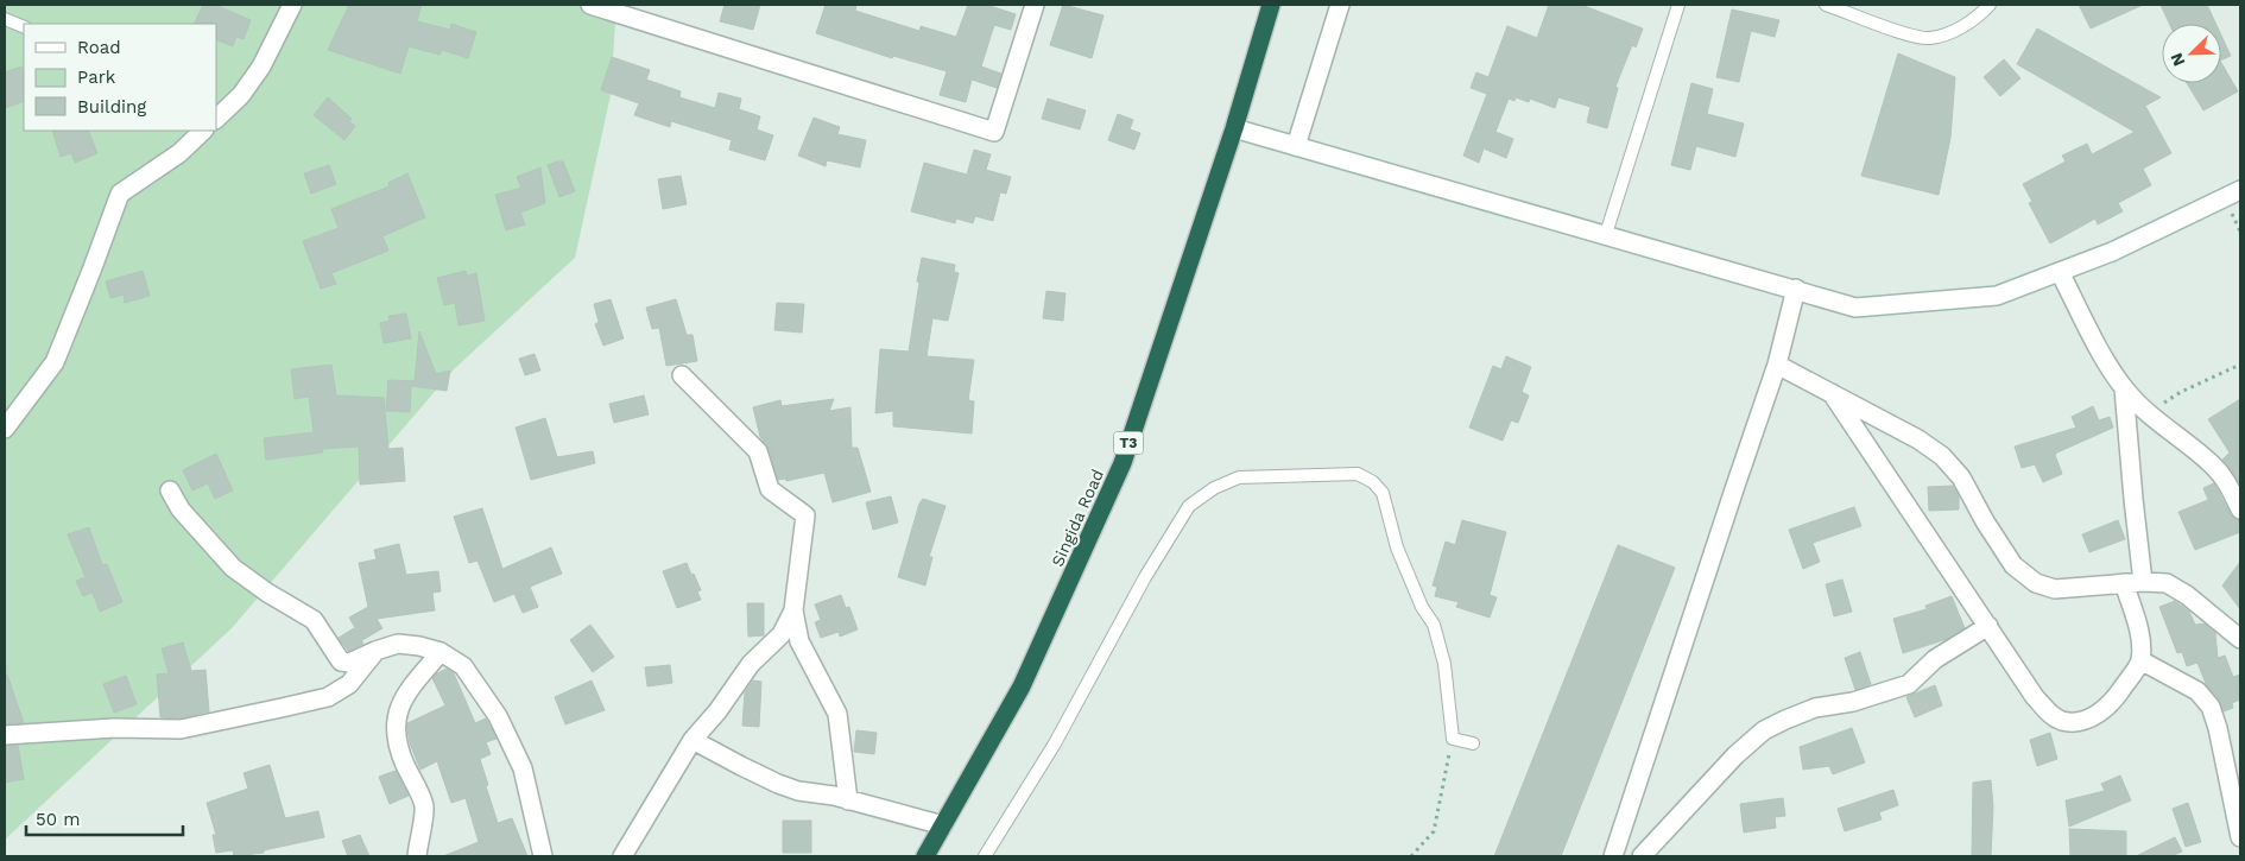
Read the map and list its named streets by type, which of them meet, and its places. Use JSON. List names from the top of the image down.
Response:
{
  "streets": {
    "highway": ["T3", "Singida Road"]
  },
  "legend": ["Road", "Park", "Building"],
  "scale_bar": "50 m",
  "north": "bottom left"
}
